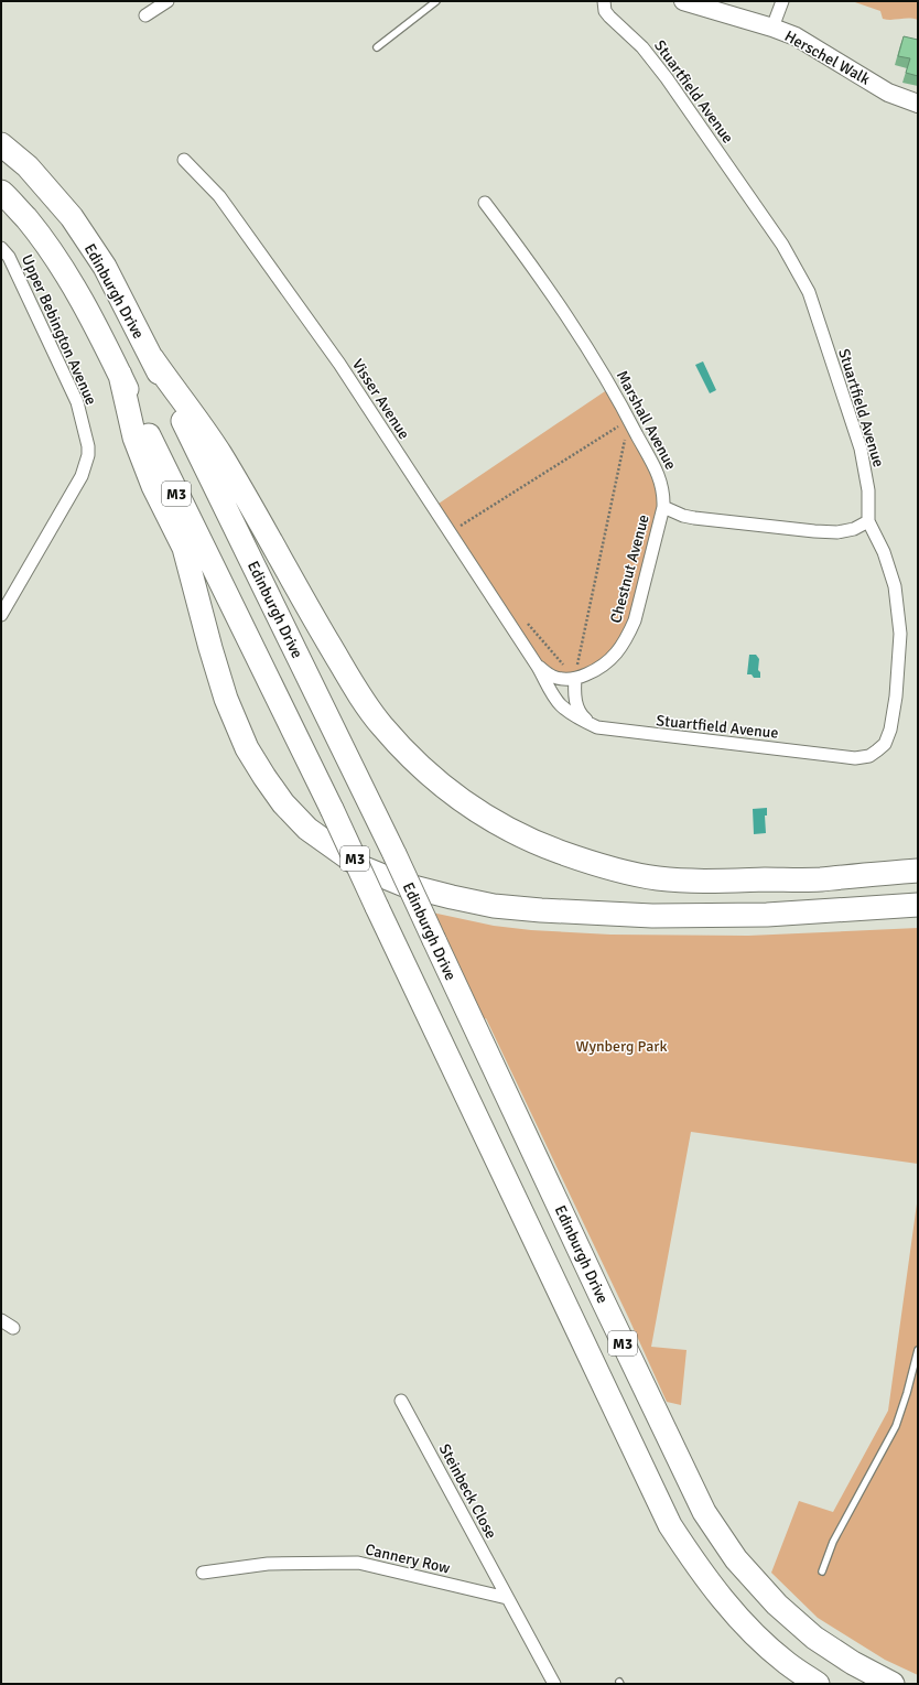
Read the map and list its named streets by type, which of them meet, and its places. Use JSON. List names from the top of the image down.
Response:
{
  "streets": {
    "highway": ["Edinburgh Drive", "M3"],
    "main road": ["Herschel Walk"],
    "street": [
      "Stuartfield Avenue",
      "Upper Bebington Avenue",
      "Visser Avenue",
      "Marshall Avenue",
      "Chestnut Avenue",
      "Steinbeck Close",
      "Cannery Row"
    ]
  },
  "crossings": [
    ["Stuartfield Avenue", "Visser Avenue"],
    ["Stuartfield Avenue", "Chestnut Avenue"],
    ["Visser Avenue", "Chestnut Avenue"],
    ["Marshall Avenue", "Chestnut Avenue"],
    ["Steinbeck Close", "Cannery Row"]
  ],
  "parks": ["Wynberg Park"]
}
